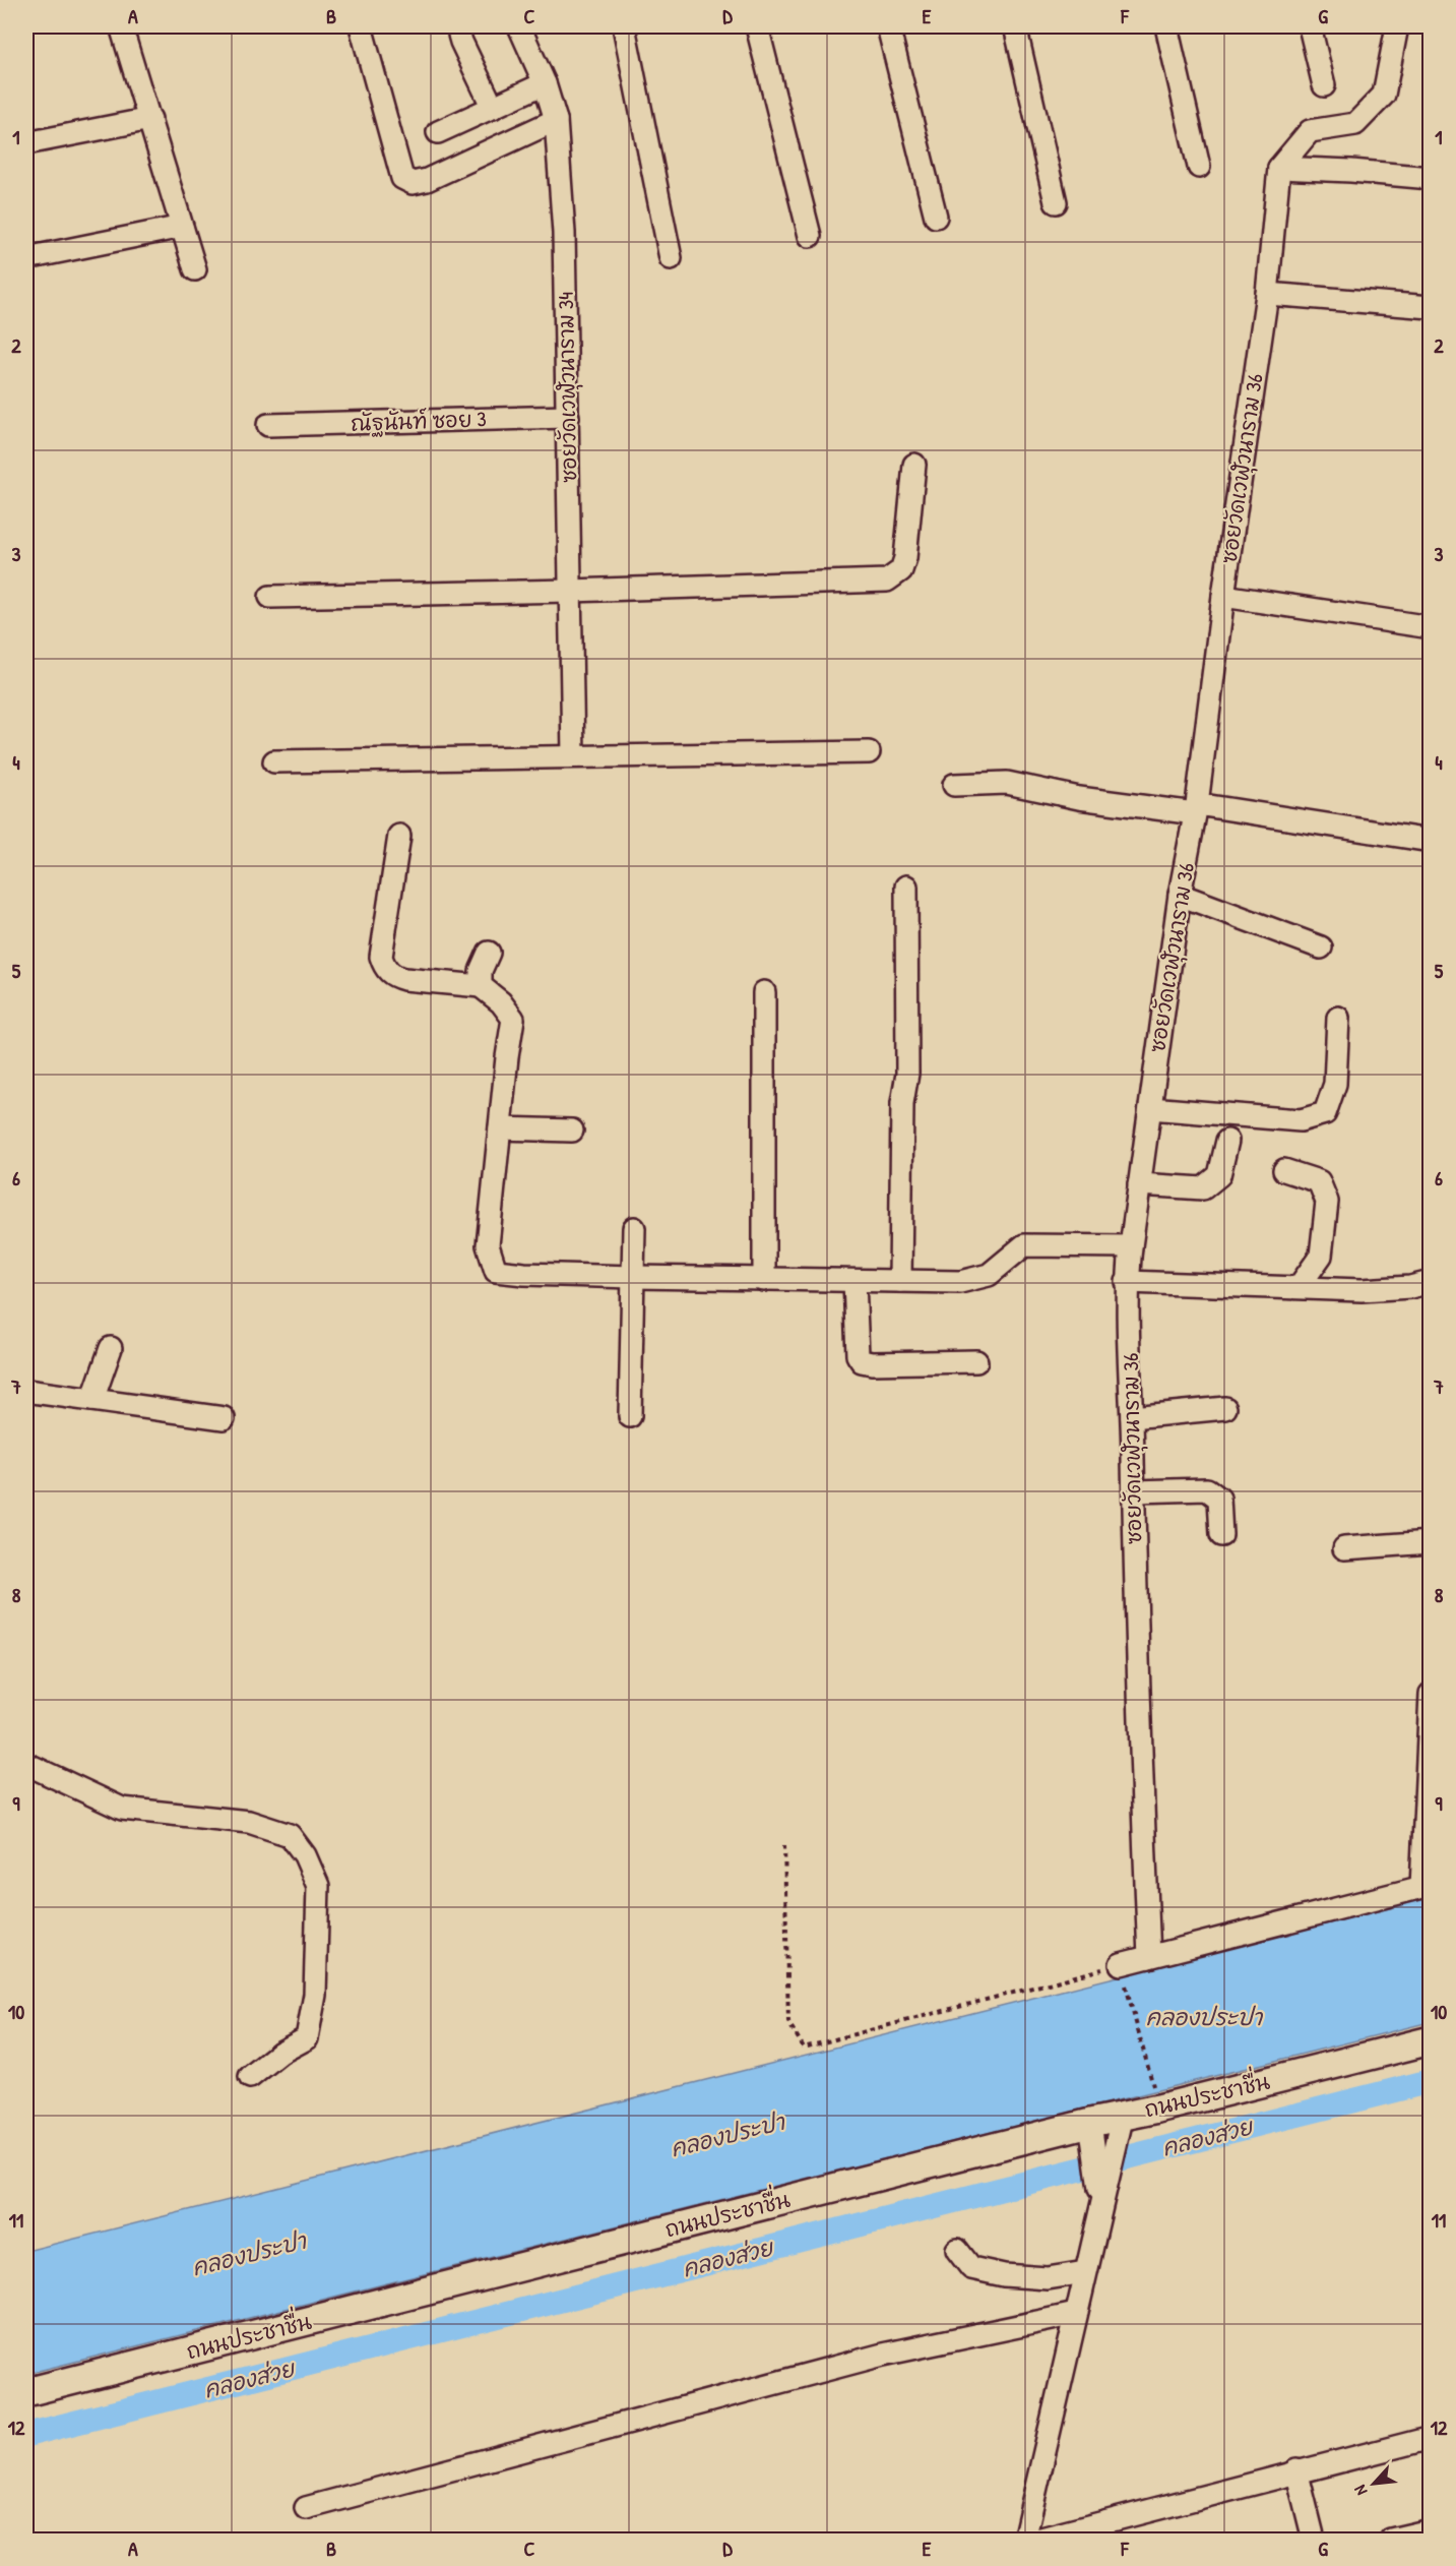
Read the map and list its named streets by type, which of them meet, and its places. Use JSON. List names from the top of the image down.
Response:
{
  "streets": {
    "street": [
      "ซอยวัดเวฬุวนาราม 34",
      "ณัฐนันท์ ซอย 3",
      "ซอยวัดเวฬุวนาราม 36",
      "ถนนประชาชื่น"
    ]
  },
  "crossings": [
    ["ซอยวัดเวฬุวนาราม 34", "ณัฐนันท์ ซอย 3"]
  ],
  "water": ["คลองประปา", "คลองส่วย"],
  "north": "bottom left",
  "grid": {
    "columns": [
      "A",
      "B",
      "C",
      "D",
      "E",
      "F",
      "G"
    ],
    "rows": [
      "1",
      "2",
      "3",
      "4",
      "5",
      "6",
      "7",
      "8",
      "9",
      "10",
      "11",
      "12"
    ]
  }
}
